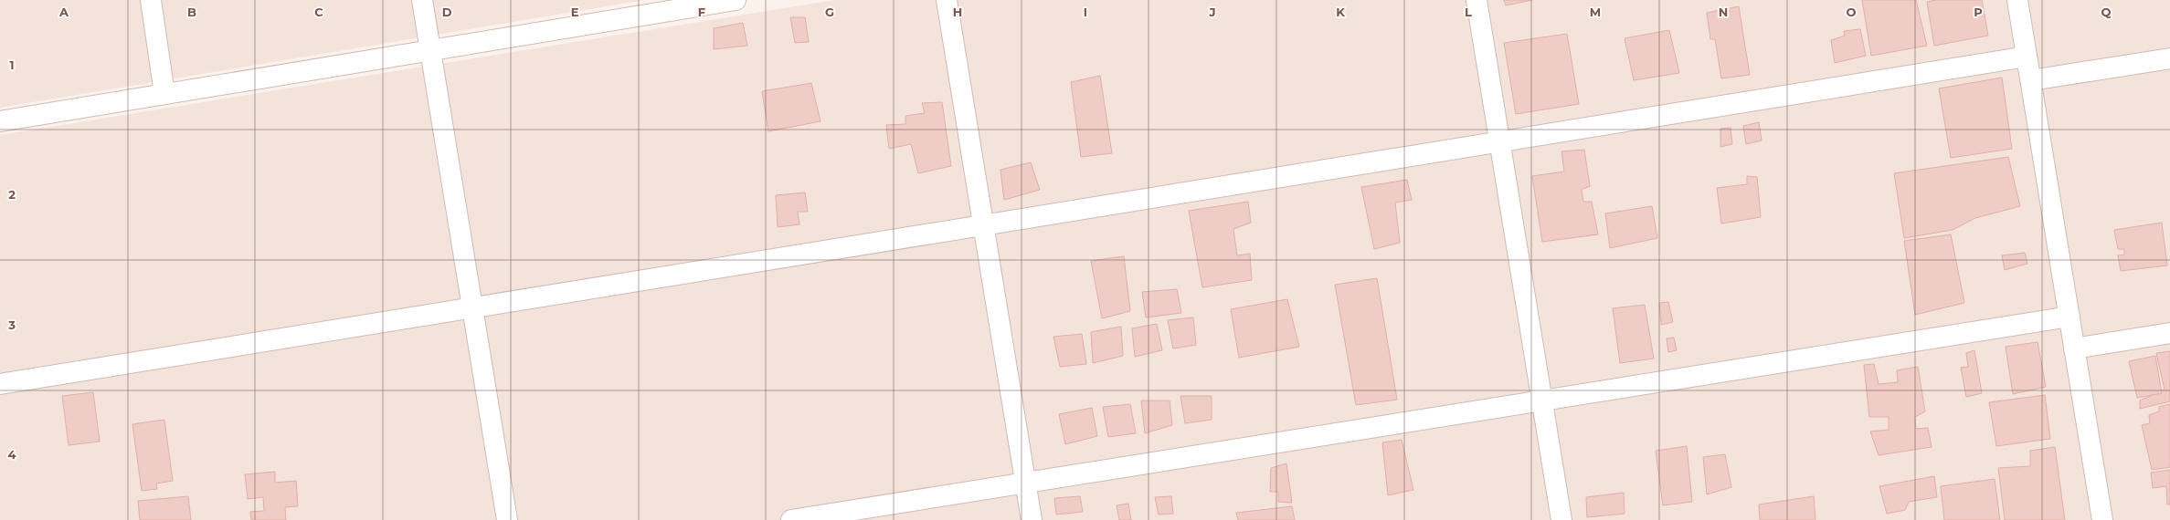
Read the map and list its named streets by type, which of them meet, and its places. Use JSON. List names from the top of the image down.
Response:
{
  "grid": {
    "columns": [
      "A",
      "B",
      "C",
      "D",
      "E",
      "F",
      "G",
      "H",
      "I",
      "J",
      "K",
      "L",
      "M",
      "N",
      "O",
      "P",
      "Q"
    ],
    "rows": [
      "1",
      "2",
      "3",
      "4"
    ]
  }
}
